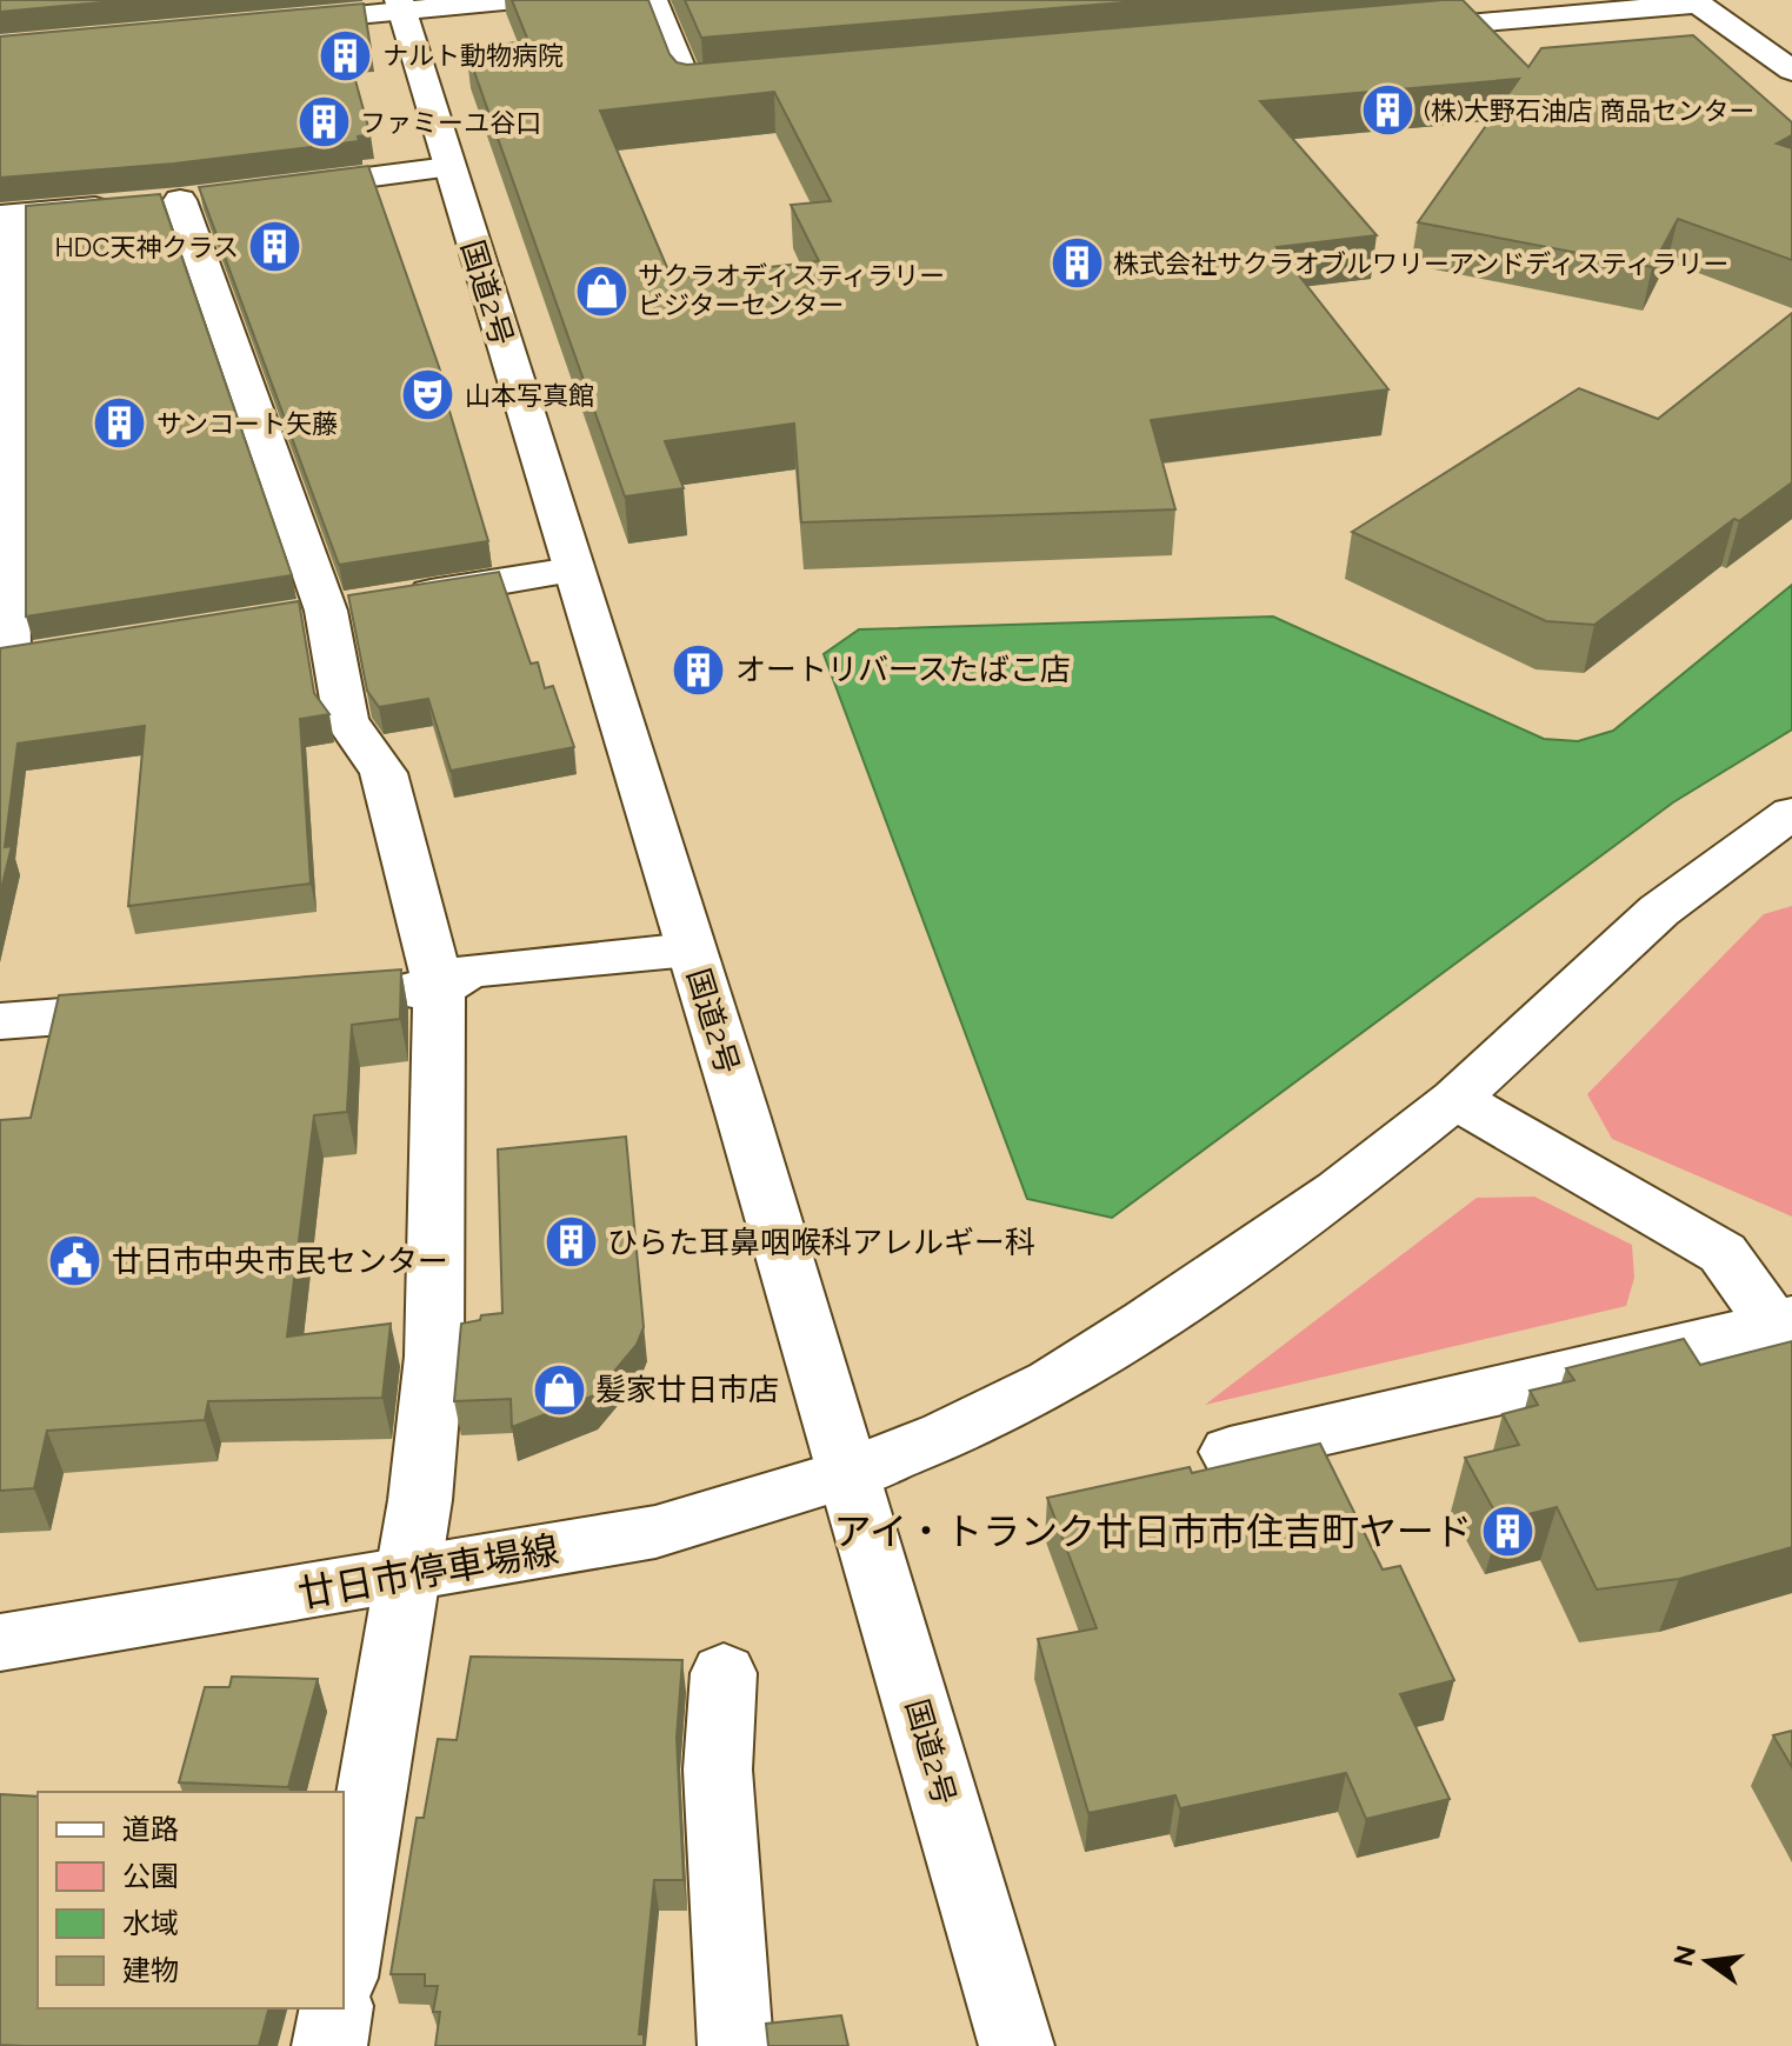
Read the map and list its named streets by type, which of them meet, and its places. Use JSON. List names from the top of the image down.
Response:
{
  "streets": {
    "main road": ["国道2号", "廿日市停車場線"]
  },
  "crossings": [
    ["国道2号", "廿日市停車場線"]
  ],
  "places": {
    "building": [
      "ナルト動物病院",
      "(株)大野石油店 商品センター",
      "ファミーユ谷口",
      "HDC天神クラス",
      "株式会社サクラオブルワリーアンドディスティラリー",
      "サンコート矢藤",
      "オートリバースたばこ店",
      "ひらた耳鼻咽喉科アレルギー科",
      "アイ・トランク廿日市市住吉町ヤード"
    ],
    "shop": ["サクラオディスティラリー ビジターセンター", "髪家廿日市店"],
    "theatre": ["山本写真館"],
    "public building": ["廿日市中央市民センター"]
  },
  "legend": [
    "道路",
    "公園",
    "水域",
    "建物"
  ],
  "north": "left"
}
